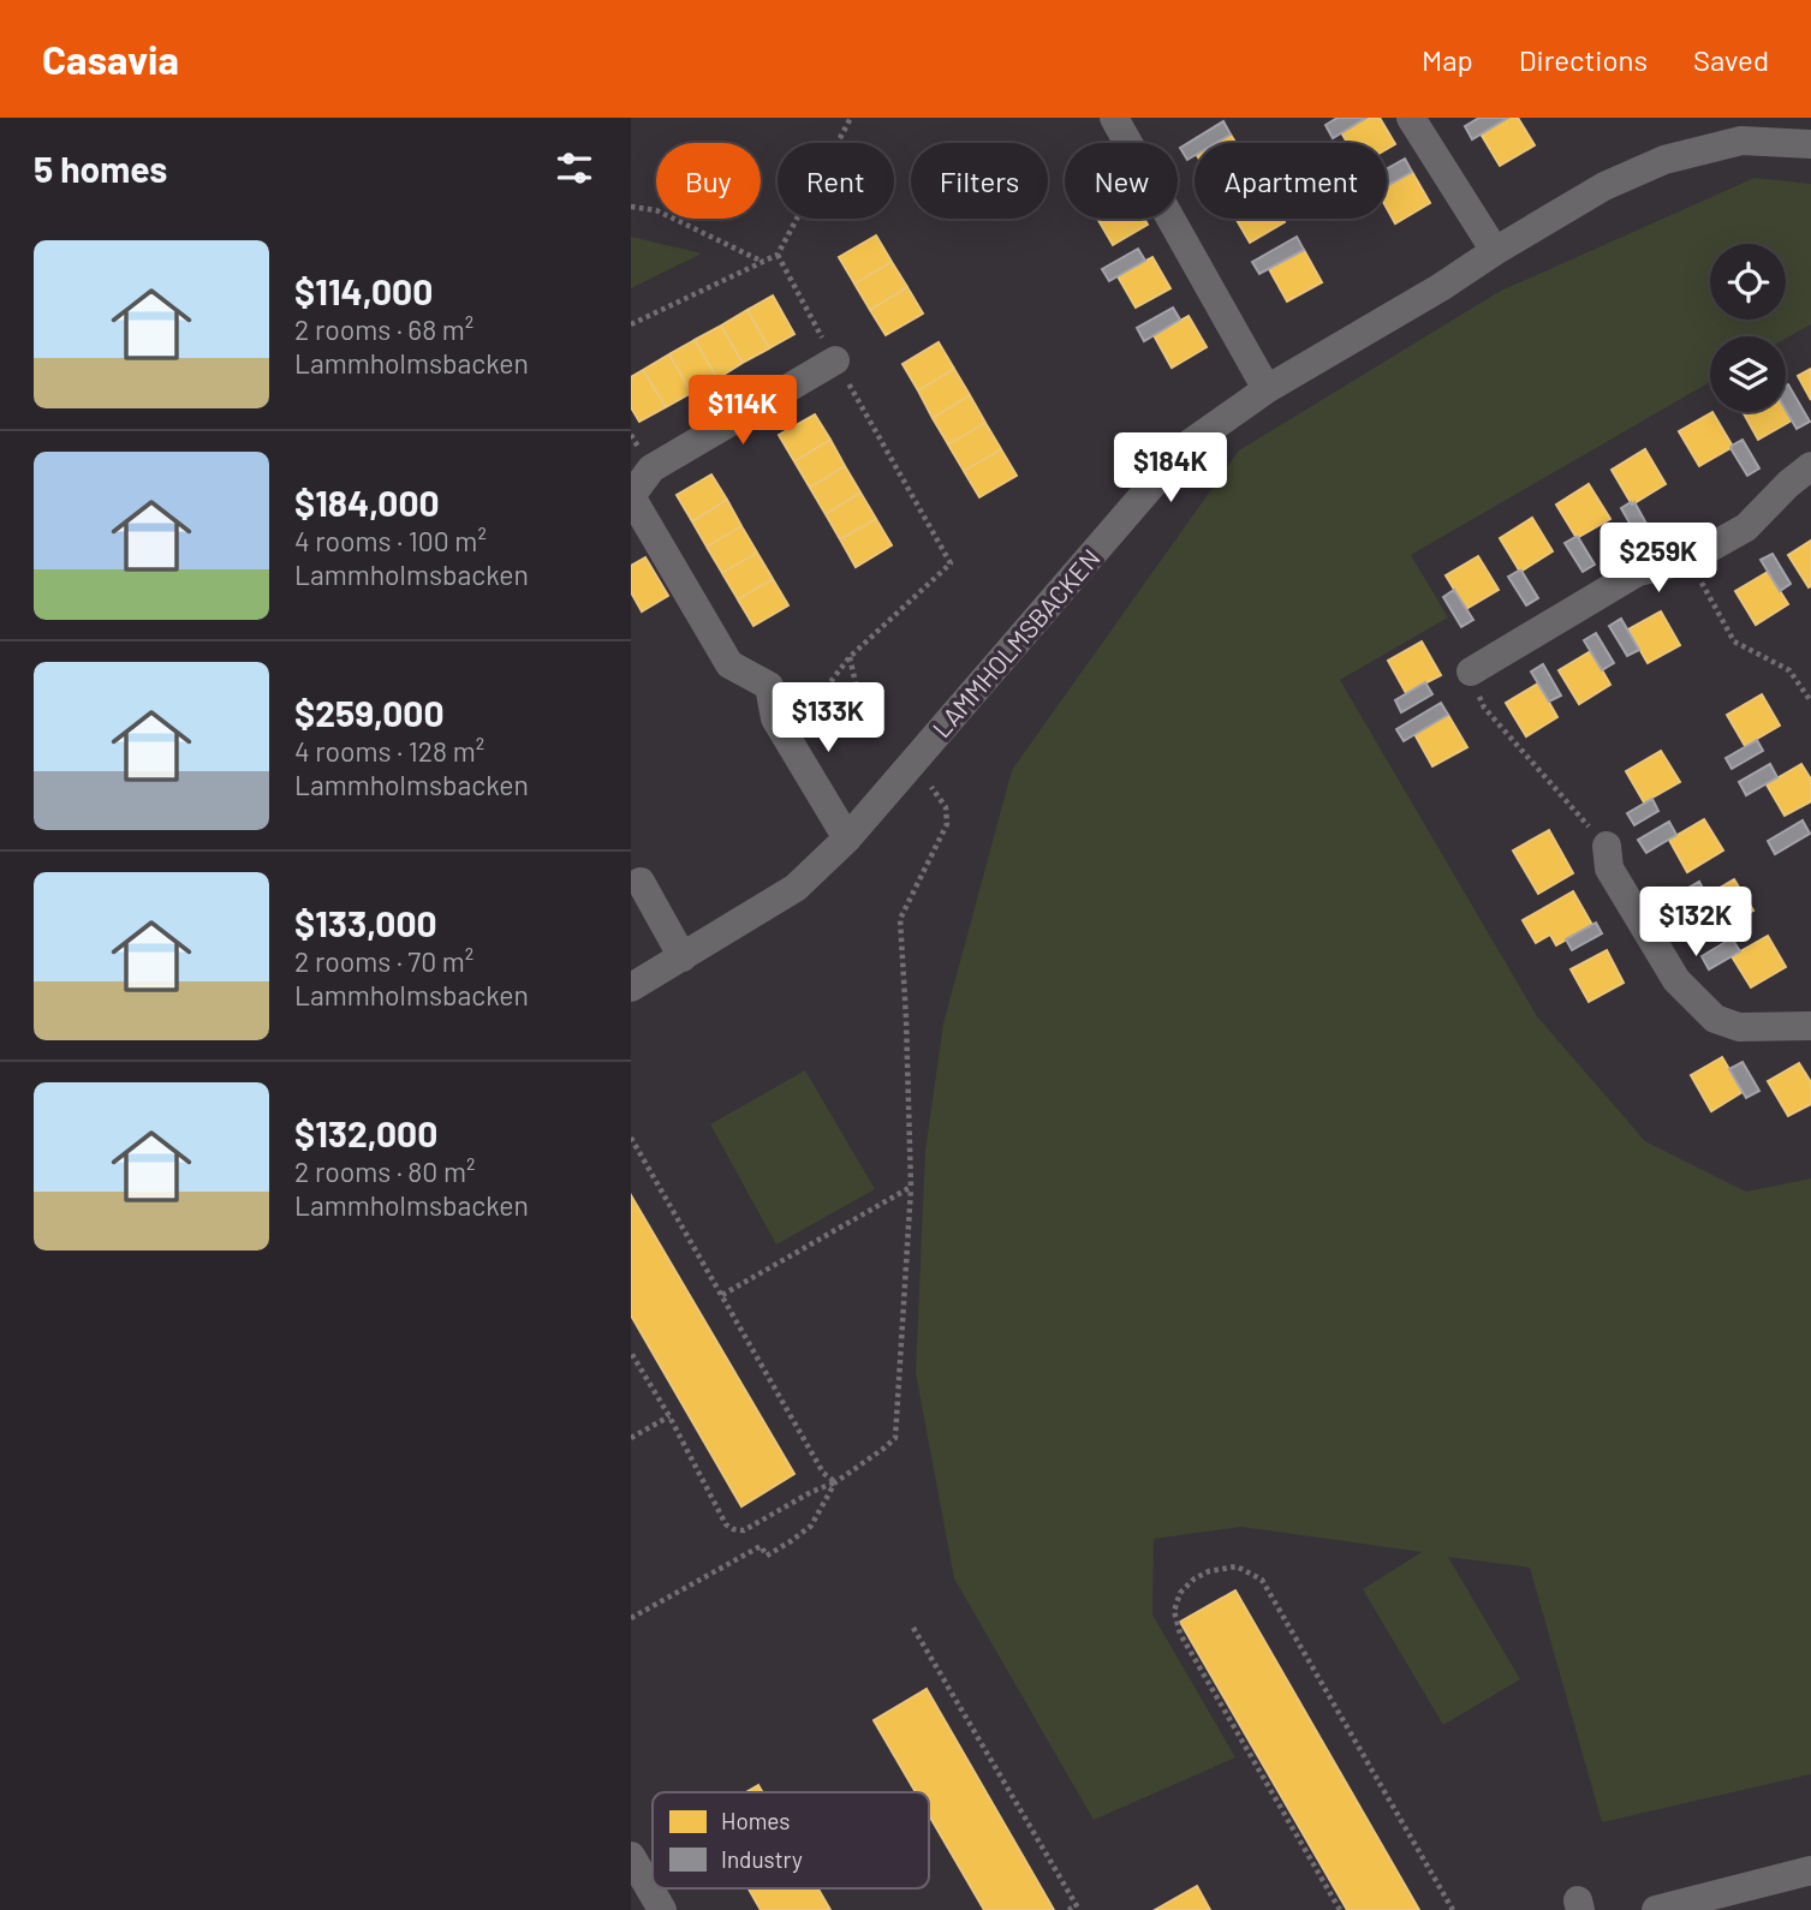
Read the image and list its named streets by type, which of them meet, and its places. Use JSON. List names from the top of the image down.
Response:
{
  "streets": {
    "street": ["LAMMHOLMSBACKEN"]
  },
  "legend": ["Homes", "Industry"],
  "page": {
    "header": "Casavia",
    "nav": ["Map", "Directions", "Saved"],
    "heading": "5 homes",
    "chip": [
      "Buy",
      "Rent",
      "Filters",
      "New",
      "Apartment"
    ],
    "list": [
      {
        "name": "$114,000",
        "note": "2 rooms · 68 m² · Lammholmsbacken"
      },
      {
        "name": "$184,000",
        "note": "4 rooms · 100 m² · Lammholmsbacken"
      },
      {
        "name": "$259,000",
        "note": "4 rooms · 128 m² · Lammholmsbacken"
      },
      {
        "name": "$133,000",
        "note": "2 rooms · 70 m² · Lammholmsbacken"
      },
      {
        "name": "$132,000",
        "note": "2 rooms · 80 m² · Lammholmsbacken"
      }
    ],
    "price": [
      "$114K",
      "$184K",
      "$259K",
      "$133K",
      "$132K"
    ]
  }
}
